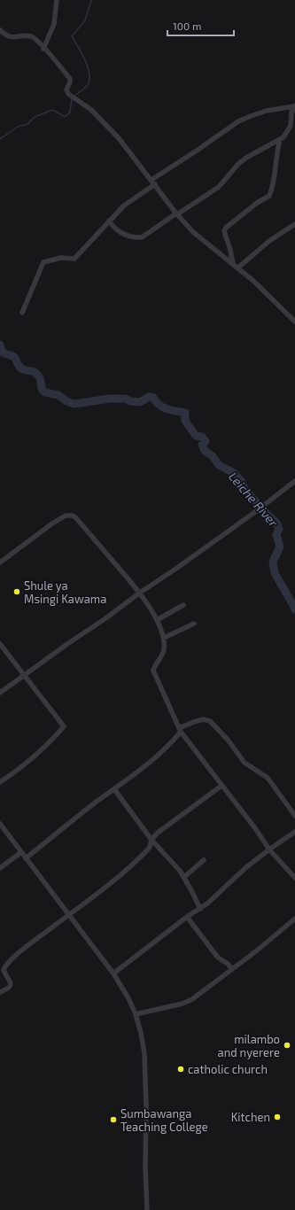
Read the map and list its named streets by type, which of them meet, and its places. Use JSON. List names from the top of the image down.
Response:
{
  "water": ["Leiche River"],
  "places": [
    "Shule ya Msingi Kawama",
    "milambo and nyerere",
    "catholic church",
    "Kitchen",
    "Sumbawanga Teaching College"
  ],
  "scale_bar": "100 m"
}
